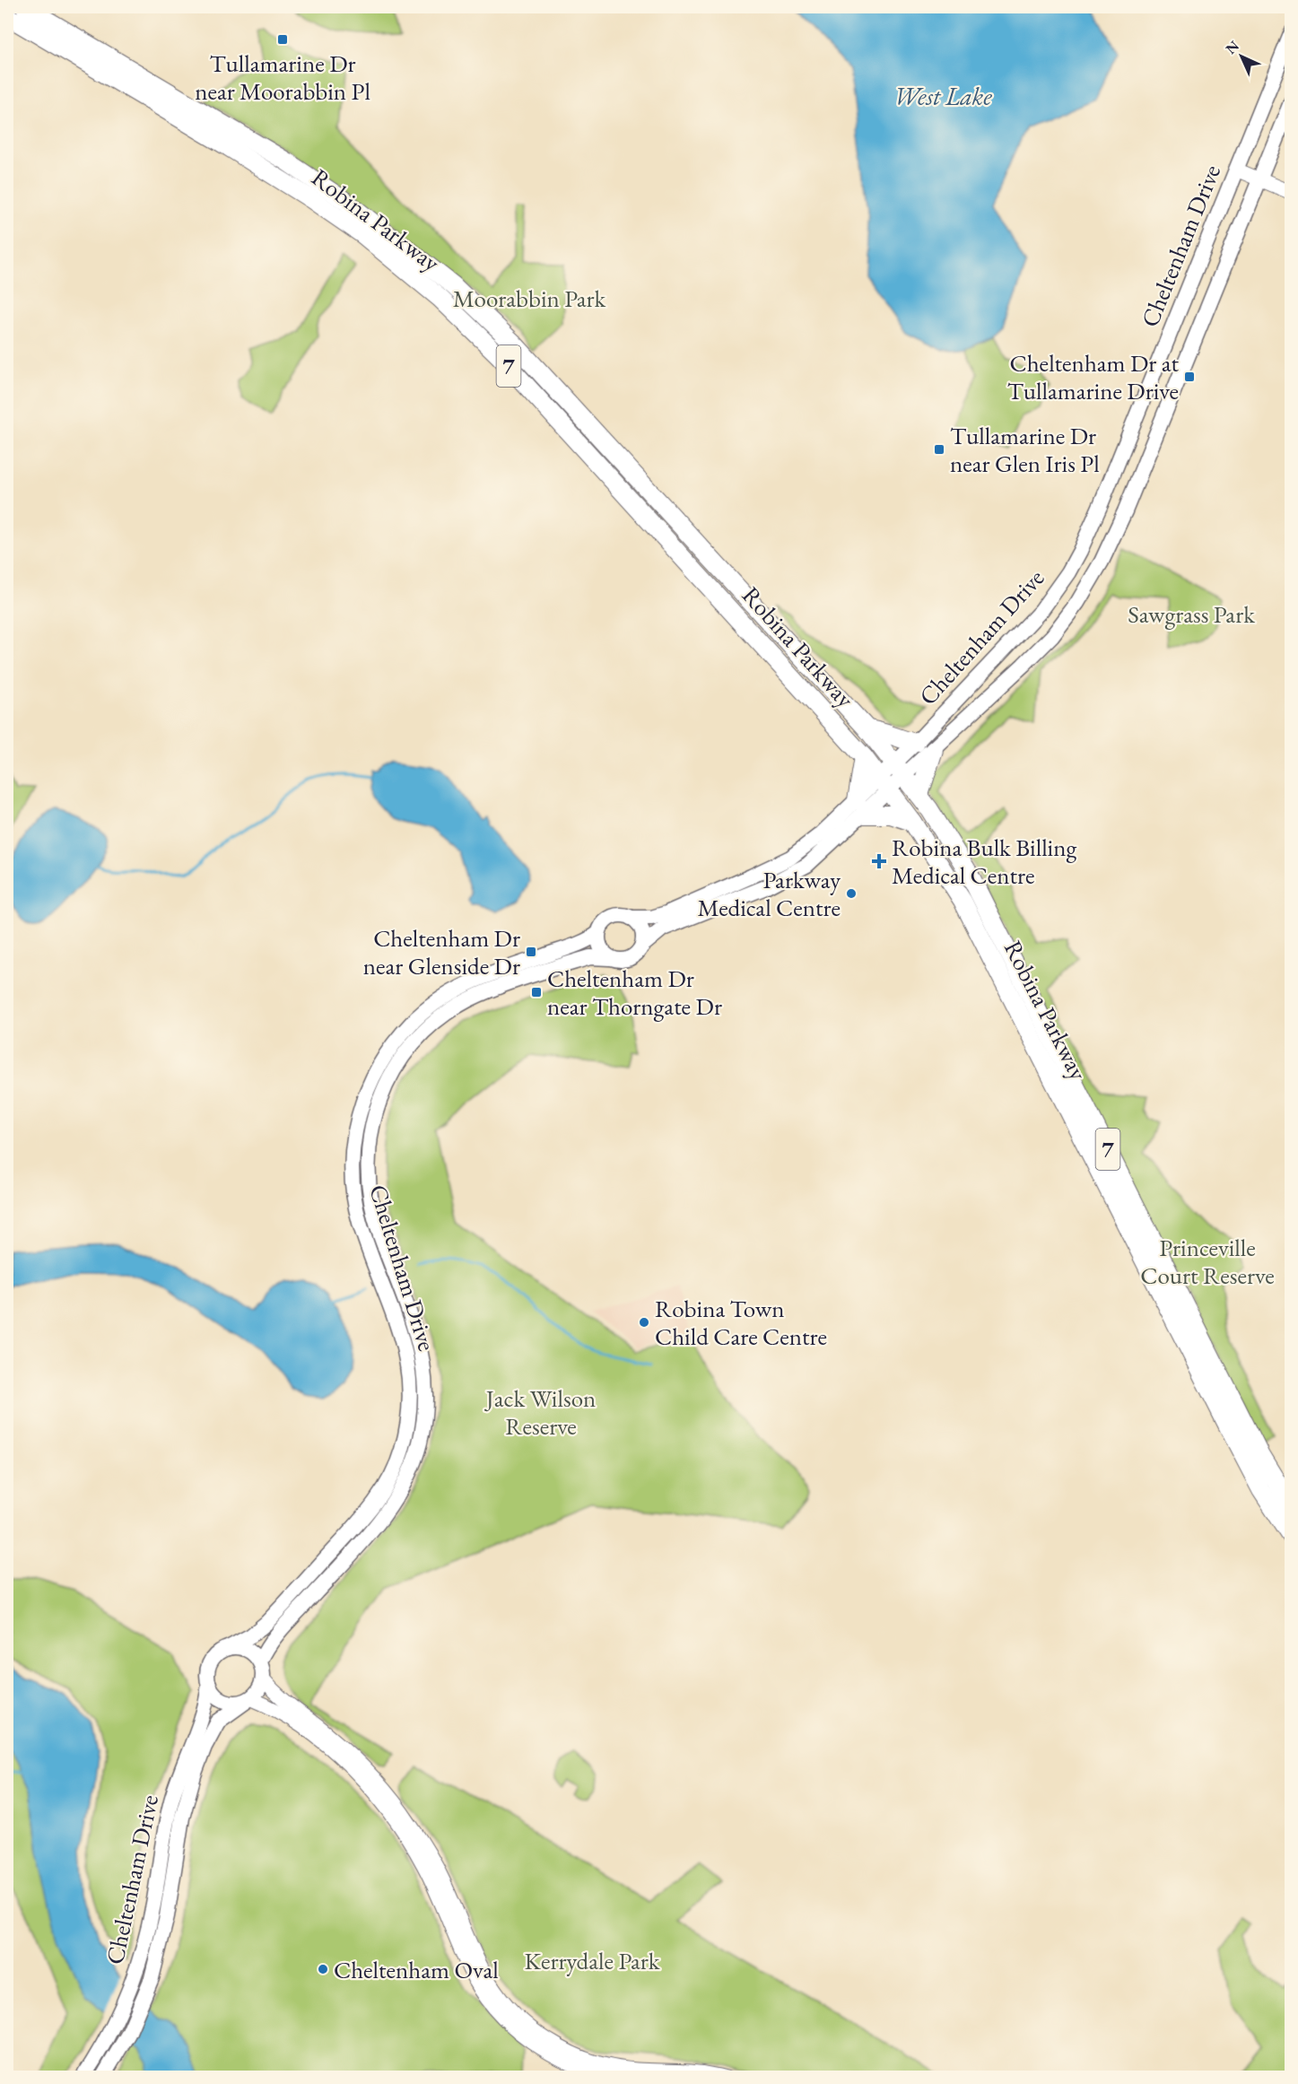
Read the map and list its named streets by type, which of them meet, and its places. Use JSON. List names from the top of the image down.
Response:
{
  "streets": {
    "main road": ["Robina Parkway", "Cheltenham Drive", "7"]
  },
  "crossings": [
    ["Robina Parkway", "Cheltenham Drive"]
  ],
  "water": ["West Lake"],
  "parks": [
    "Moorabbin Park",
    "Sawgrass Park",
    "Princeville Court Reserve",
    "Jack Wilson Reserve",
    "Kerrydale Park"
  ],
  "places": {
    "transit": [
      "Tullamarine Dr near Moorabbin Pl",
      "Cheltenham Dr at Tullamarine Drive",
      "Tullamarine Dr near Glen Iris Pl",
      "Cheltenham Dr near Glenside Dr",
      "Cheltenham Dr near Thorngate Dr"
    ],
    "health": ["Robina Bulk Billing Medical Centre"],
    "other": ["Parkway Medical Centre", "Robina Town Child Care Centre", "Cheltenham Oval"]
  },
  "north": "top left"
}
